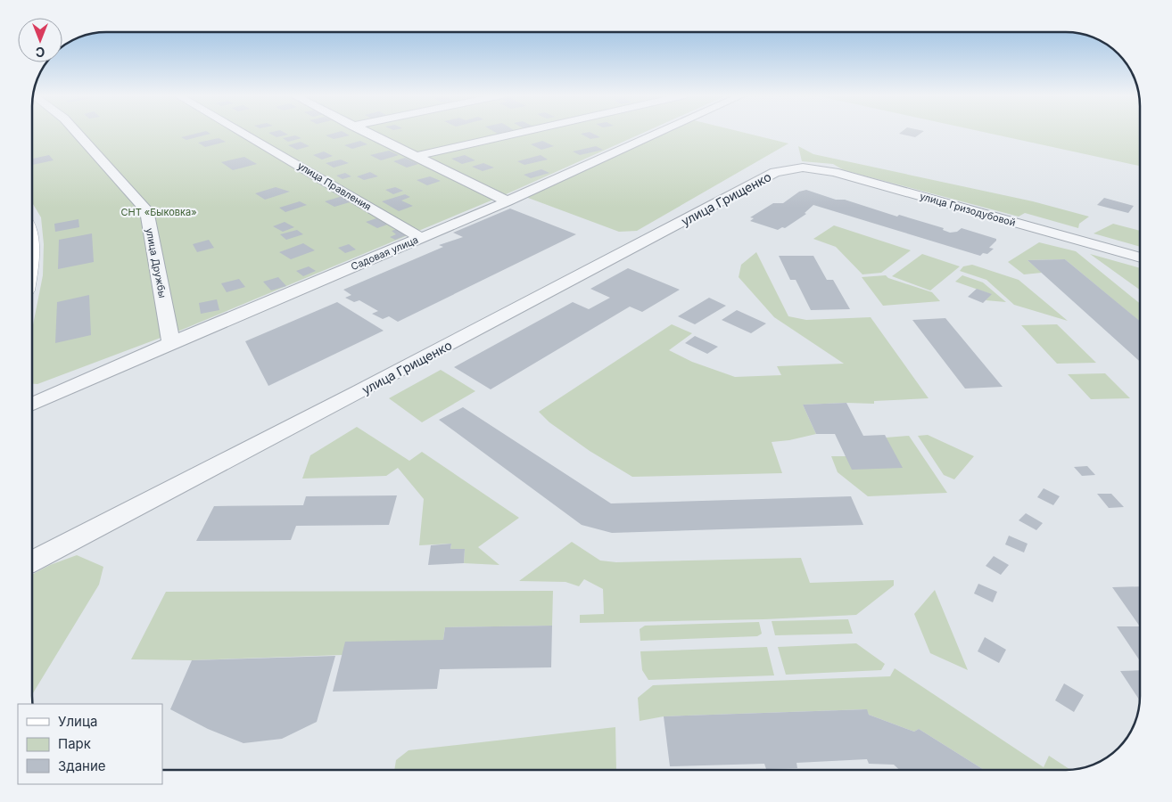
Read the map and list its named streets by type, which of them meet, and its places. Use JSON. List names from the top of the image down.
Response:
{
  "streets": {
    "street": [
      "улица Правления",
      "улица Грищенко",
      "улица Гризодубовой",
      "Садовая улица",
      "улица Дружбы"
    ]
  },
  "crossings": [
    ["улица Правления", "Садовая улица"],
    ["улица Грищенко", "улица Гризодубовой"],
    ["Садовая улица", "улица Дружбы"]
  ],
  "parks": ["СНТ «Быковка»"],
  "legend": ["Улица", "Парк", "Здание"],
  "north": "bottom"
}
